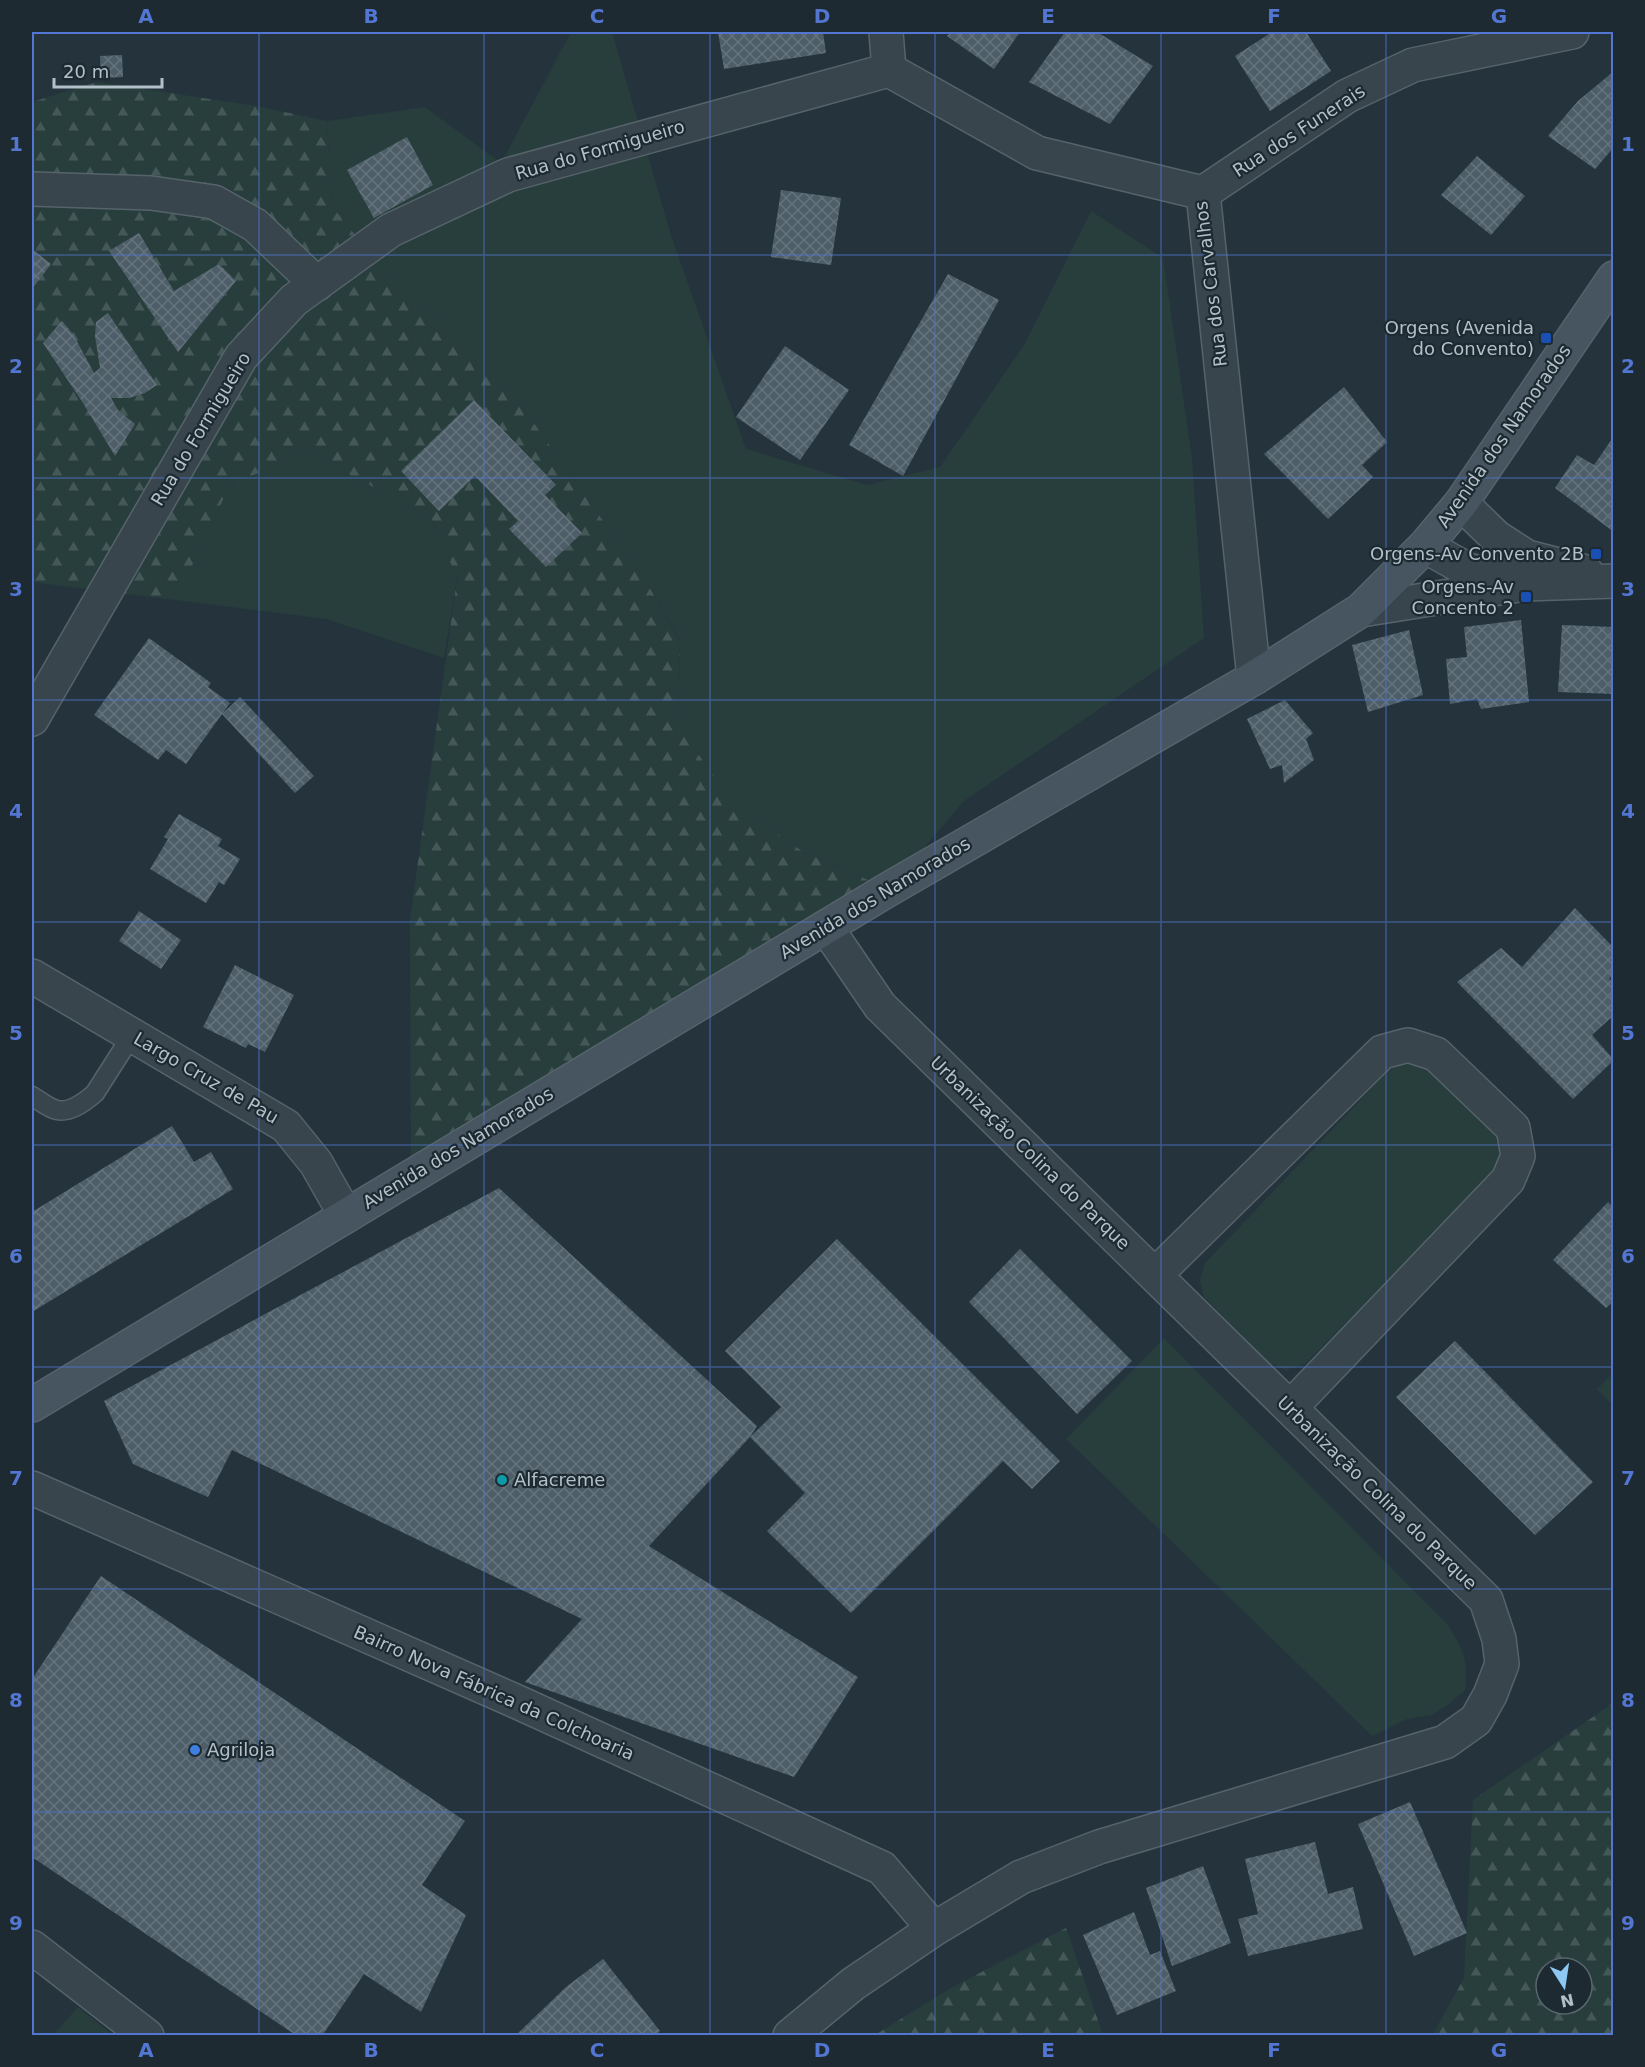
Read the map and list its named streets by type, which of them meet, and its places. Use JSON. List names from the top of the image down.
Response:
{
  "streets": {
    "street": [
      "Rua dos Funerais",
      "Rua do Formigueiro",
      "Rua dos Carvalhos",
      "Avenida dos Namorados",
      "Largo Cruz de Pau",
      "Urbanização Colina do Parque",
      "Bairro Nova Fábrica da Colchoaria"
    ]
  },
  "crossings": [
    ["Rua dos Funerais", "Rua dos Carvalhos"],
    ["Rua do Formigueiro", "Rua dos Carvalhos"],
    ["Rua dos Carvalhos", "Avenida dos Namorados"],
    ["Avenida dos Namorados", "Largo Cruz de Pau"],
    ["Avenida dos Namorados", "Urbanização Colina do Parque"],
    ["Urbanização Colina do Parque", "Bairro Nova Fábrica da Colchoaria"]
  ],
  "places": {
    "transit": ["Orgens (Avenida do Convento)", "Orgens-Av Convento 2B", "Orgens-Av Concento 2"],
    "other": ["Alfacreme", "Agriloja"]
  },
  "scale_bar": "20 m",
  "north": "bottom",
  "grid": {
    "columns": [
      "A",
      "B",
      "C",
      "D",
      "E",
      "F",
      "G"
    ],
    "rows": [
      "1",
      "2",
      "3",
      "4",
      "5",
      "6",
      "7",
      "8",
      "9"
    ]
  }
}
